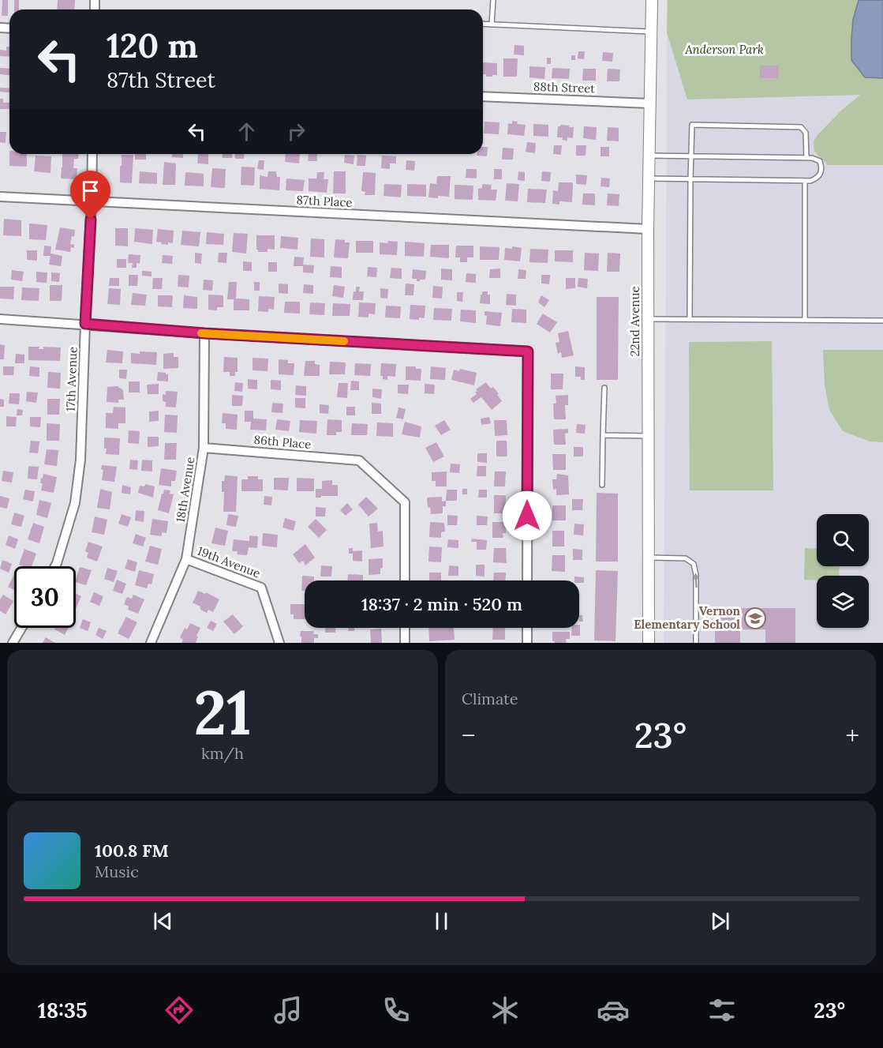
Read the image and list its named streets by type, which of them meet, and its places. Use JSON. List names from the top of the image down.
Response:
{
  "streets": {
    "street": [
      "88th Street",
      "87th Place",
      "22nd Avenue",
      "17th Avenue",
      "86th Place",
      "18th Avenue",
      "19th Avenue"
    ]
  },
  "crossings": [
    ["88th Street", "22nd Avenue"],
    ["87th Place", "22nd Avenue"],
    ["87th Place", "17th Avenue"],
    ["86th Place", "18th Avenue"],
    ["18th Avenue", "19th Avenue"]
  ],
  "parks": ["Anderson Park"],
  "places": {
    "school or university": ["Vernon Elementary School"]
  },
  "page": {
    "turn": ["120 m", "87th Street"],
    "limit": "30",
    "trip": "18:37 · 2 min · 520 m",
    "tile": [
      ["21", "km/h"],
      "Climate"
    ],
    "heat": ["−", "23°", "+"],
    "song": ["100.8 FM", "Music"],
    "tabs": ["18:35", "23°"]
  }
}
